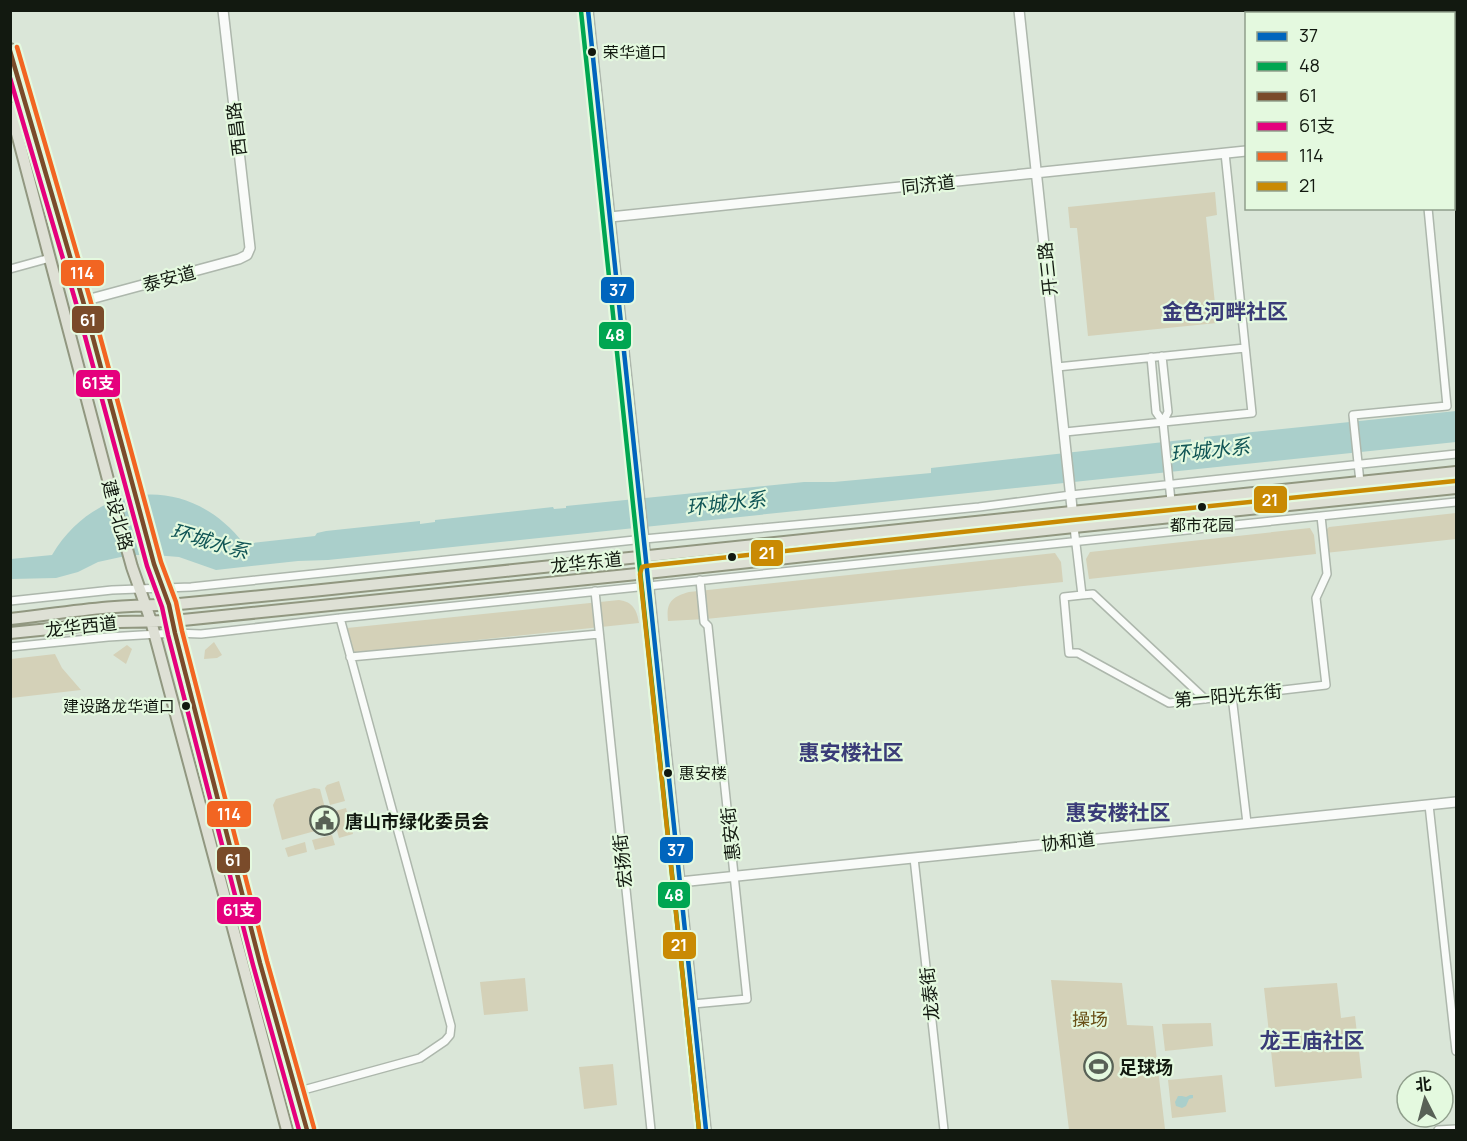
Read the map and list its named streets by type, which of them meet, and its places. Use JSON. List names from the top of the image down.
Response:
{
  "streets": {
    "main road": ["建设北路", "龙华东道", "龙华西道"],
    "street": [
      "西昌路",
      "同济道",
      "开三路",
      "泰安道",
      "第一阳光东街",
      "惠安街",
      "协和道",
      "宏扬街",
      "龙泰街"
    ]
  },
  "crossings": [
    ["西昌路", "泰安道"],
    ["同济道", "开三路"],
    ["开三路", "龙华东道"],
    ["泰安道", "建设北路"],
    ["建设北路", "龙华东道"],
    ["建设北路", "龙华西道"],
    ["龙华东道", "龙华西道"],
    ["惠安街", "协和道"],
    ["协和道", "龙泰街"]
  ],
  "districts": [
    "金色河畔社区",
    "惠安楼社区",
    "惠安楼社区",
    "龙王庙社区"
  ],
  "water": ["环城水系"],
  "parks": ["操场"],
  "places": {
    "other": [
      "荣华道口",
      "都市花园",
      "建设路龙华道口",
      "惠安楼"
    ],
    "public building": ["唐山市绿化委员会"],
    "sports": ["足球场"]
  },
  "lines": [
    "transit line 37",
    "transit line 48",
    "transit line 114",
    "transit line 61",
    "transit line 61支",
    "transit line 21"
  ],
  "legend": [
    "37",
    "48",
    "61",
    "61支",
    "114",
    "21"
  ],
  "north": "top"
}
